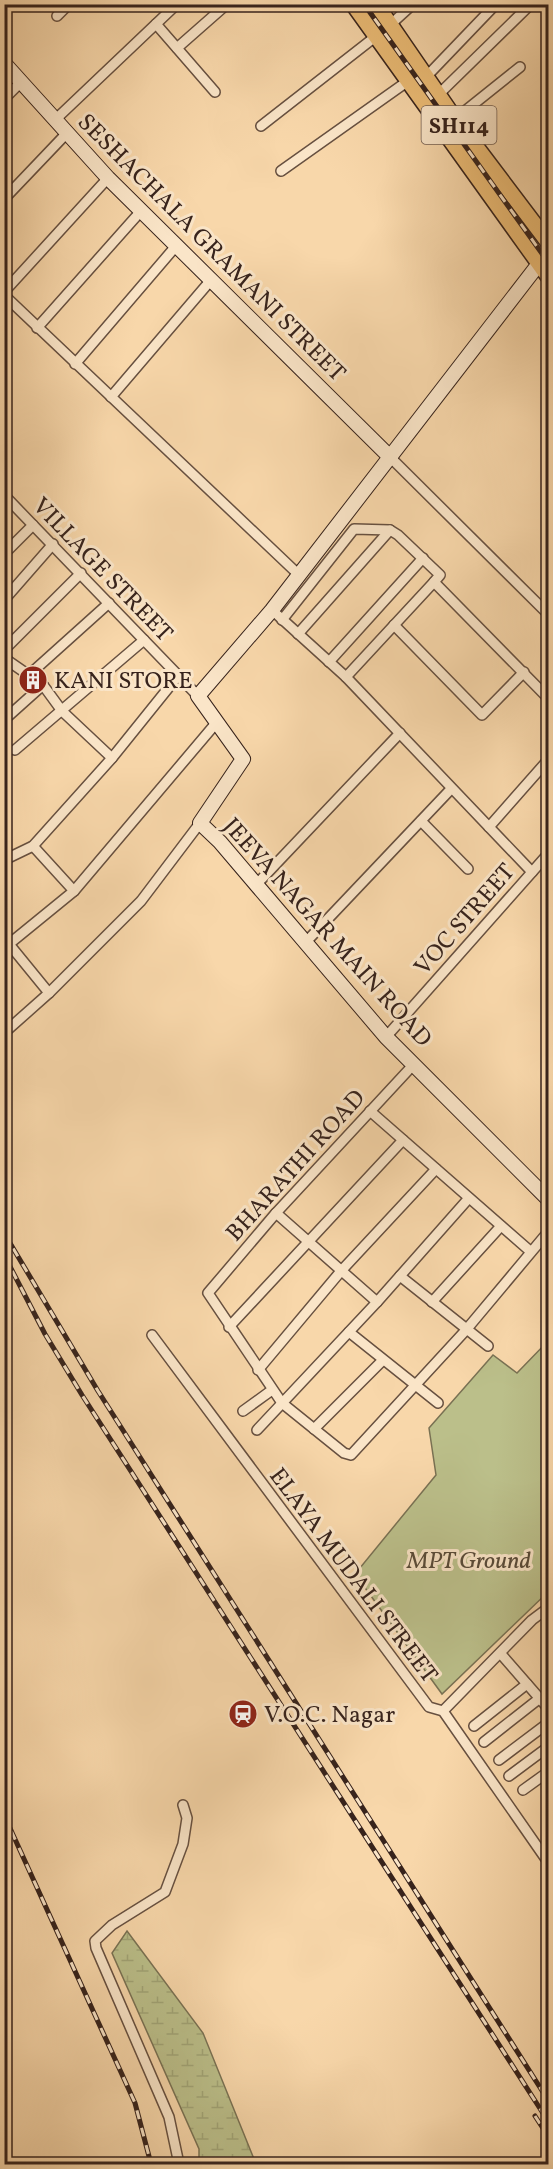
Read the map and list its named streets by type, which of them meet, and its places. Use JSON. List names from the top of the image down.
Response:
{
  "streets": {
    "main road": ["SH114"],
    "street": [
      "SESHACHALA GRAMANI STREET",
      "VILLAGE STREET",
      "VOC STREET",
      "JEEVA NAGAR MAIN ROAD",
      "BHARATHI ROAD",
      "ELAYA MUDALI STREET"
    ]
  },
  "crossings": [
    ["VOC STREET", "JEEVA NAGAR MAIN ROAD"],
    ["JEEVA NAGAR MAIN ROAD", "BHARATHI ROAD"]
  ],
  "parks": ["MPT Ground"],
  "places": {
    "building": ["KANI STORE"],
    "station": ["V.O.C. Nagar"]
  }
}
